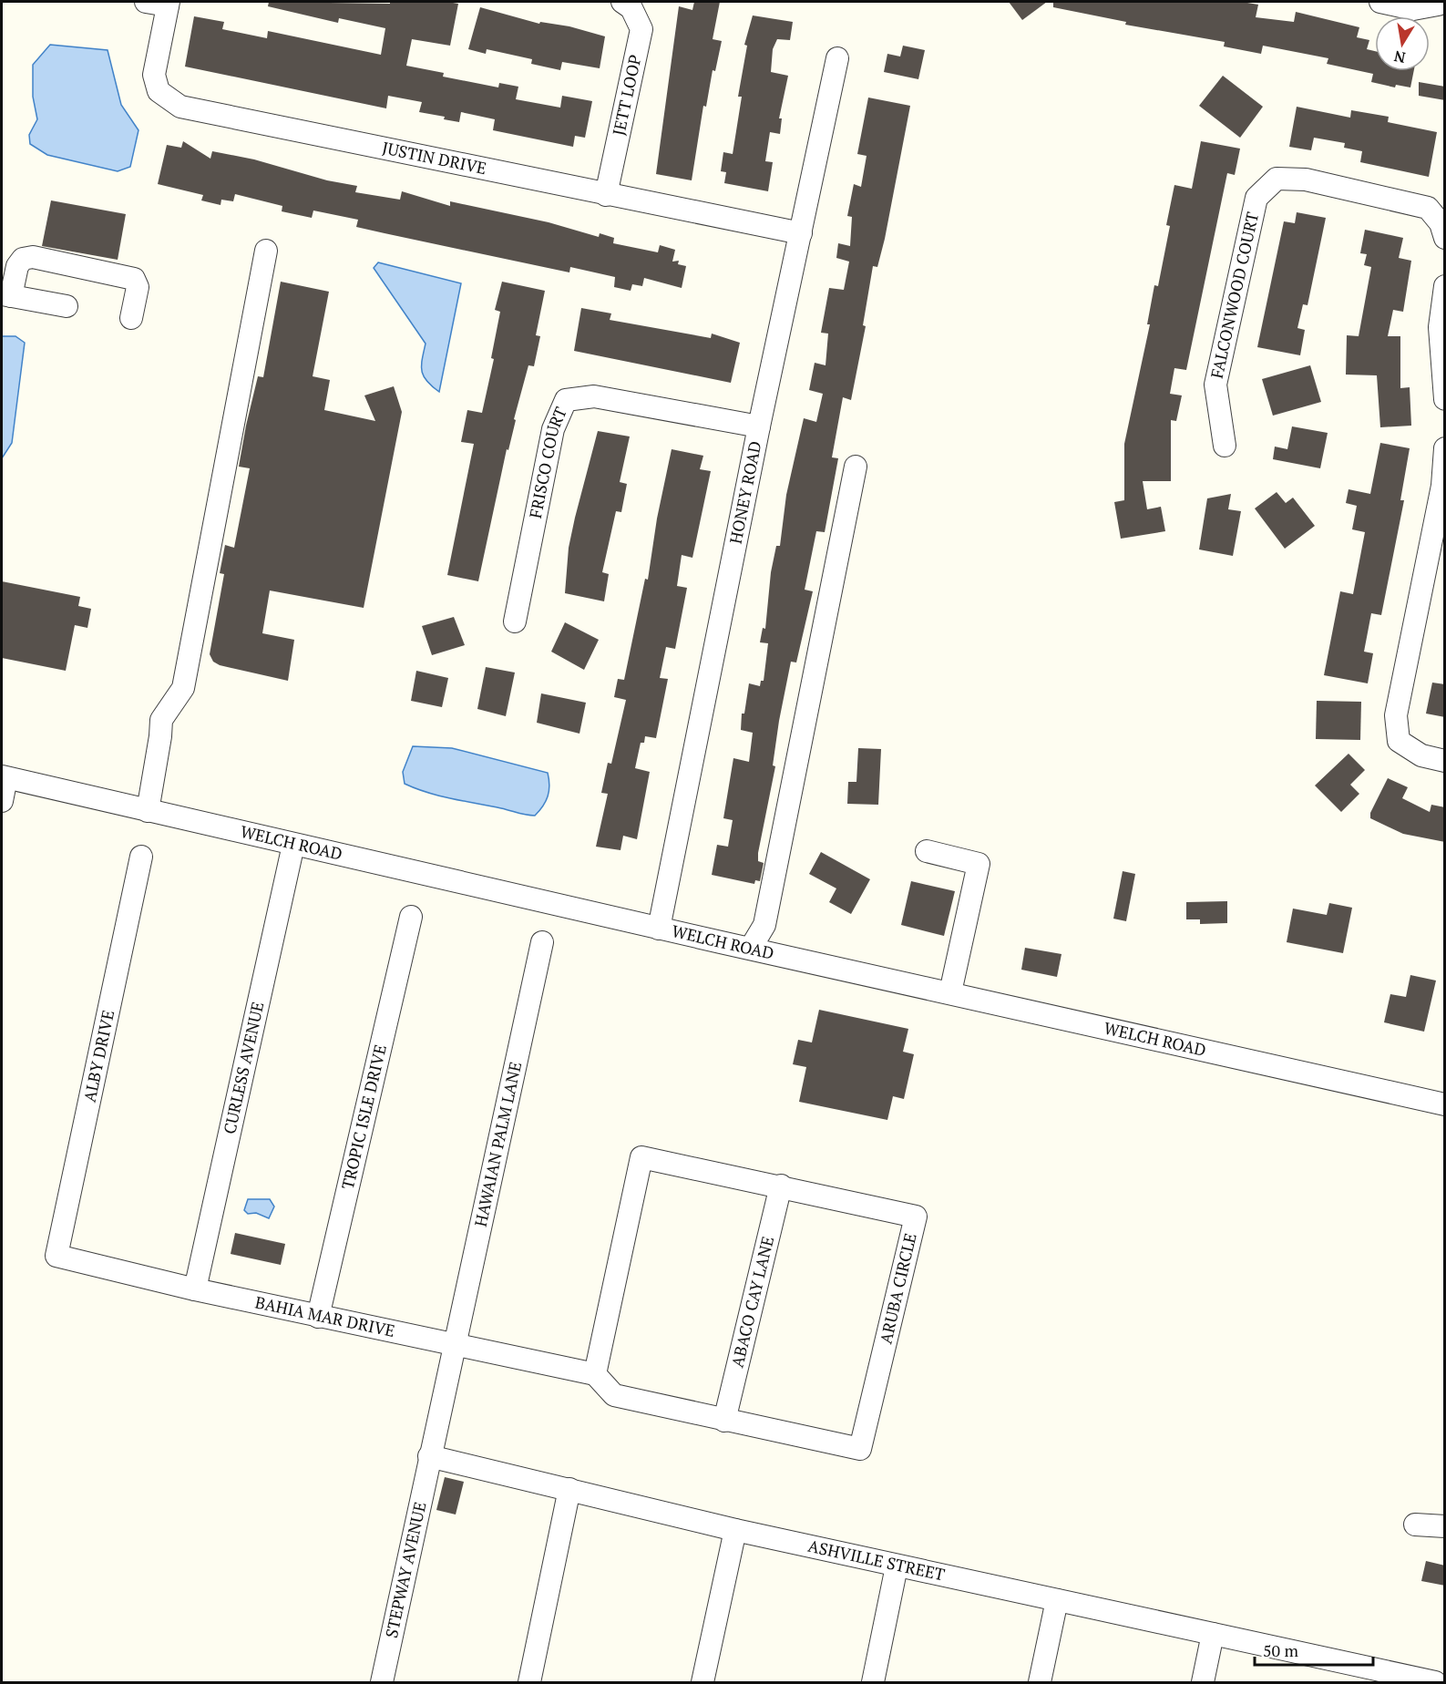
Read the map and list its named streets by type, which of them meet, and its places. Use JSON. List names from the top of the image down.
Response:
{
  "streets": {
    "street": [
      "JETT LOOP",
      "JUSTIN DRIVE",
      "FALCONWOOD COURT",
      "FRISCO COURT",
      "HONEY ROAD",
      "WELCH ROAD",
      "ALBY DRIVE",
      "CURLESS AVENUE",
      "TROPIC ISLE DRIVE",
      "HAWAIAN PALM LANE",
      "ARUBA CIRCLE",
      "ABACO CAY LANE",
      "BAHIA MAR DRIVE",
      "ASHVILLE STREET",
      "STEPWAY AVENUE"
    ]
  },
  "crossings": [
    ["JETT LOOP", "JUSTIN DRIVE"],
    ["JUSTIN DRIVE", "HONEY ROAD"],
    ["FRISCO COURT", "HONEY ROAD"],
    ["HONEY ROAD", "WELCH ROAD"],
    ["WELCH ROAD", "CURLESS AVENUE"],
    ["ALBY DRIVE", "BAHIA MAR DRIVE"],
    ["CURLESS AVENUE", "BAHIA MAR DRIVE"],
    ["TROPIC ISLE DRIVE", "BAHIA MAR DRIVE"],
    ["HAWAIAN PALM LANE", "BAHIA MAR DRIVE"],
    ["ARUBA CIRCLE", "ABACO CAY LANE"],
    ["ARUBA CIRCLE", "BAHIA MAR DRIVE"],
    ["ASHVILLE STREET", "STEPWAY AVENUE"]
  ],
  "scale_bar": "50 m",
  "north": "bottom"
}
